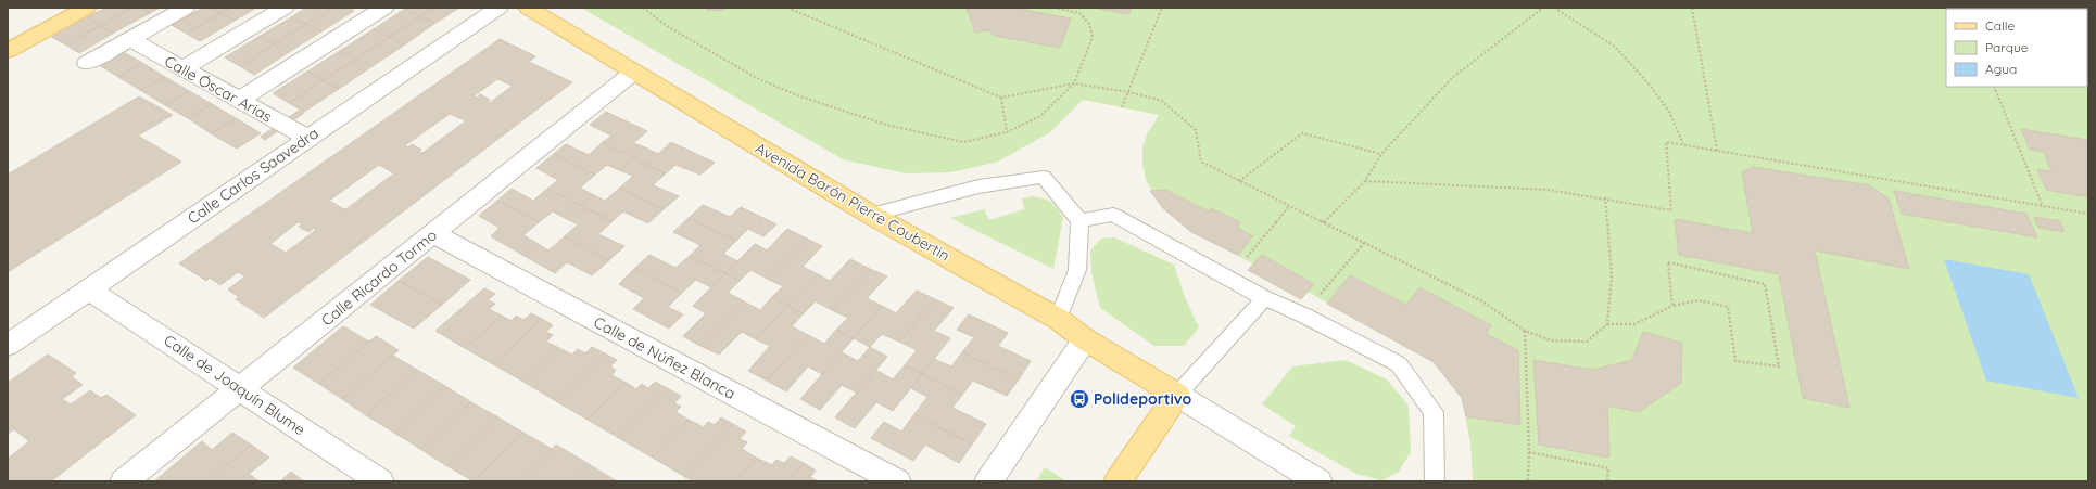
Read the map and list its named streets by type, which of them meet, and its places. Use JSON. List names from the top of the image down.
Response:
{
  "streets": {
    "main road": ["Avenida Barón Pierre Coubertin"],
    "street": [
      "Calle Óscar Arias",
      "Calle Carlos Saavedra",
      "Calle Ricardo Tormo",
      "Calle de Núñez Blanca",
      "Calle de Joaquín Blume"
    ]
  },
  "crossings": [
    ["Calle Óscar Arias", "Calle Carlos Saavedra"],
    ["Calle Carlos Saavedra", "Calle de Joaquín Blume"],
    ["Avenida Barón Pierre Coubertin", "Calle Ricardo Tormo"],
    ["Calle Ricardo Tormo", "Calle de Núñez Blanca"],
    ["Calle Ricardo Tormo", "Calle de Joaquín Blume"]
  ],
  "places": {
    "bus stop": ["Polideportivo"]
  },
  "legend": ["Calle", "Parque", "Agua"]
}
